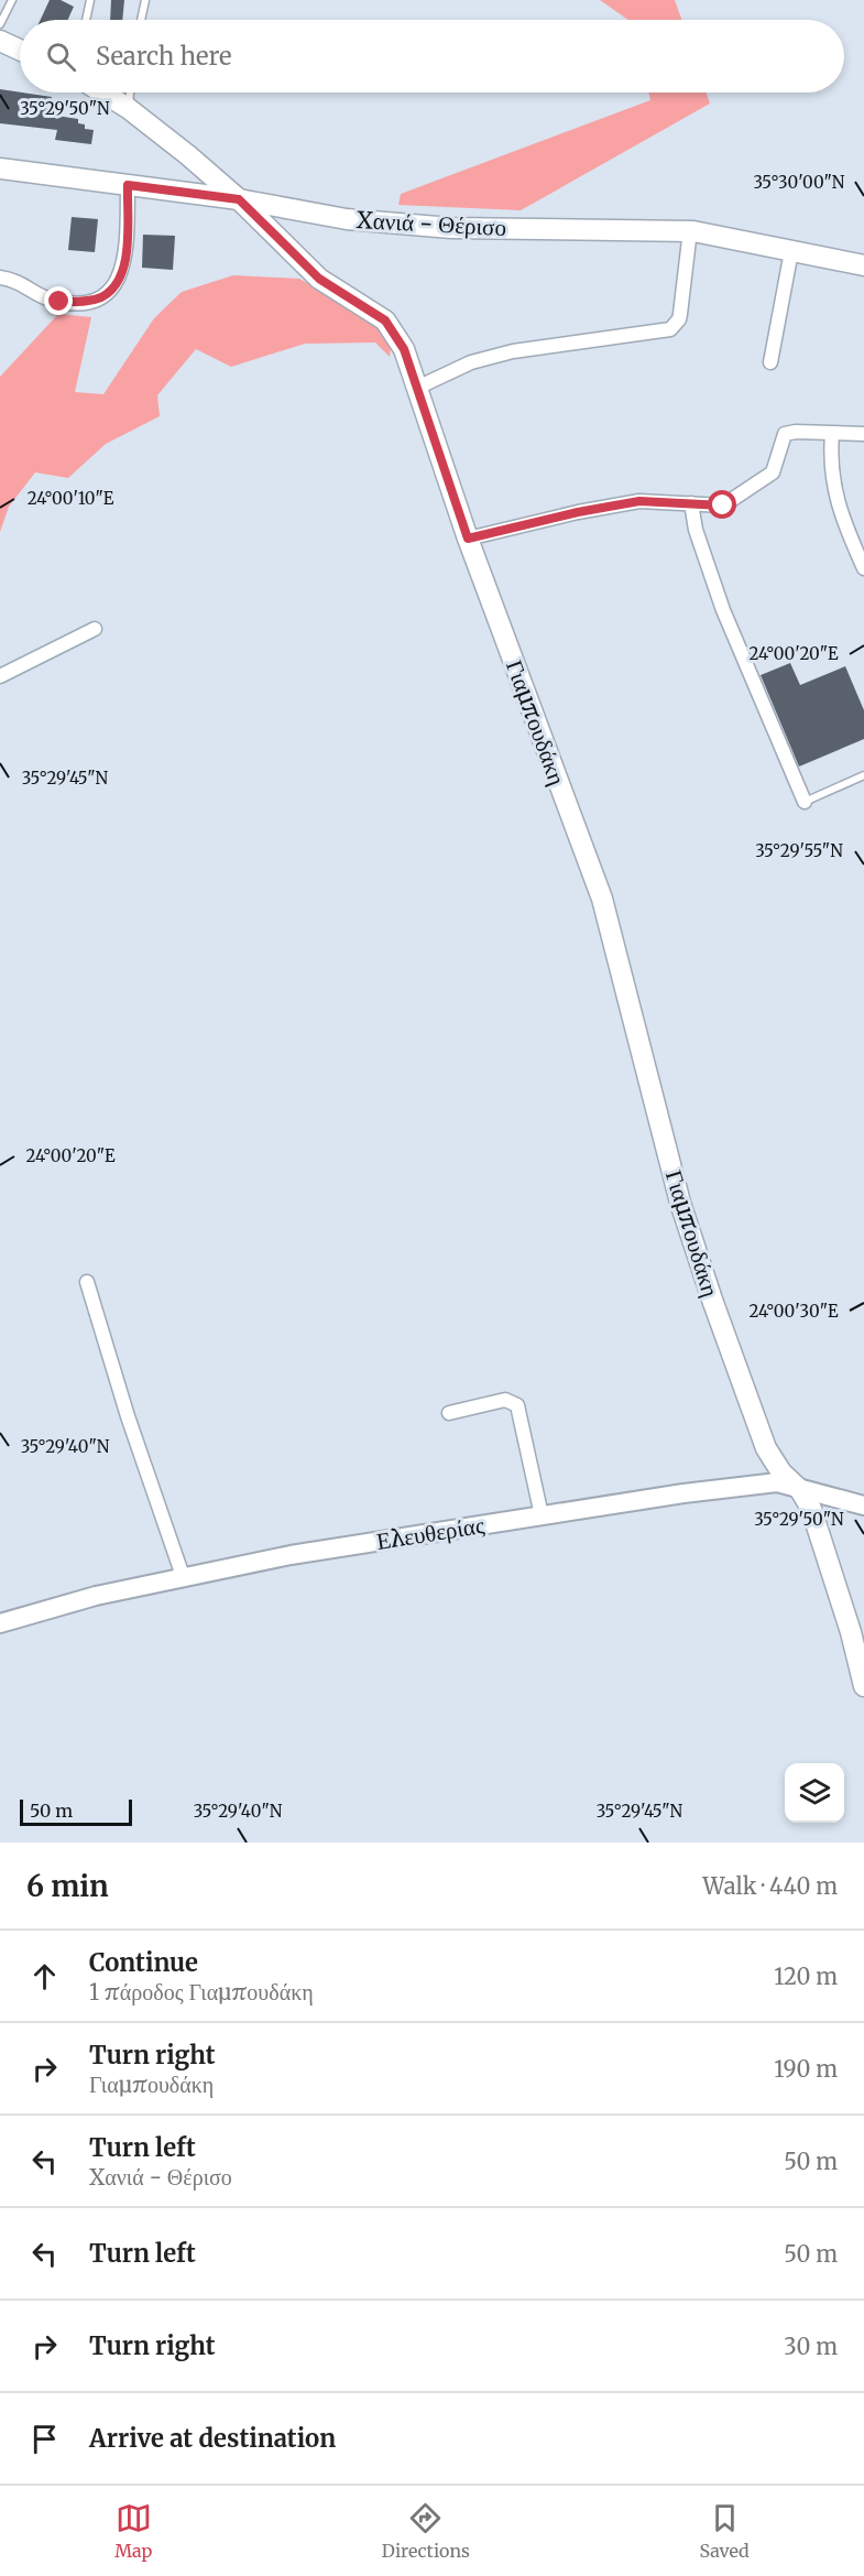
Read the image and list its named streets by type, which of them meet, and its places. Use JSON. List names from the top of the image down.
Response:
{
  "streets": {
    "main road": ["Χανιά - Θέρισο", "Γιαμπουδάκη"],
    "street": ["Ελευθερίας"]
  },
  "crossings": [
    ["Χανιά - Θέρισο", "Γιαμπουδάκη"],
    ["Γιαμπουδάκη", "Ελευθερίας"]
  ],
  "scale_bar": "50 m",
  "page": {
    "search": "Search here",
    "scale": "50 m",
    "heading": ["6 min", "Walk · 440 m"],
    "list": [
      ["Continue", "1 πάροδος Γιαμπουδάκη", "120 m"],
      ["Turn right", "Γιαμπουδάκη", "190 m"],
      ["Turn left", "Χανιά - Θέρισο", "50 m"],
      ["Turn left", "50 m"],
      ["Turn right", "30 m"],
      "Arrive at destination"
    ],
    "nav": ["Map", "Directions", "Saved"]
  },
  "coordinates": [
    "35°29'50\"N",
    "35°30'00\"N",
    "24°00'10\"E",
    "24°00'20\"E",
    "35°29'45\"N",
    "35°29'55\"N",
    "24°00'30\"E",
    "35°29'40\"N"
  ]
}
